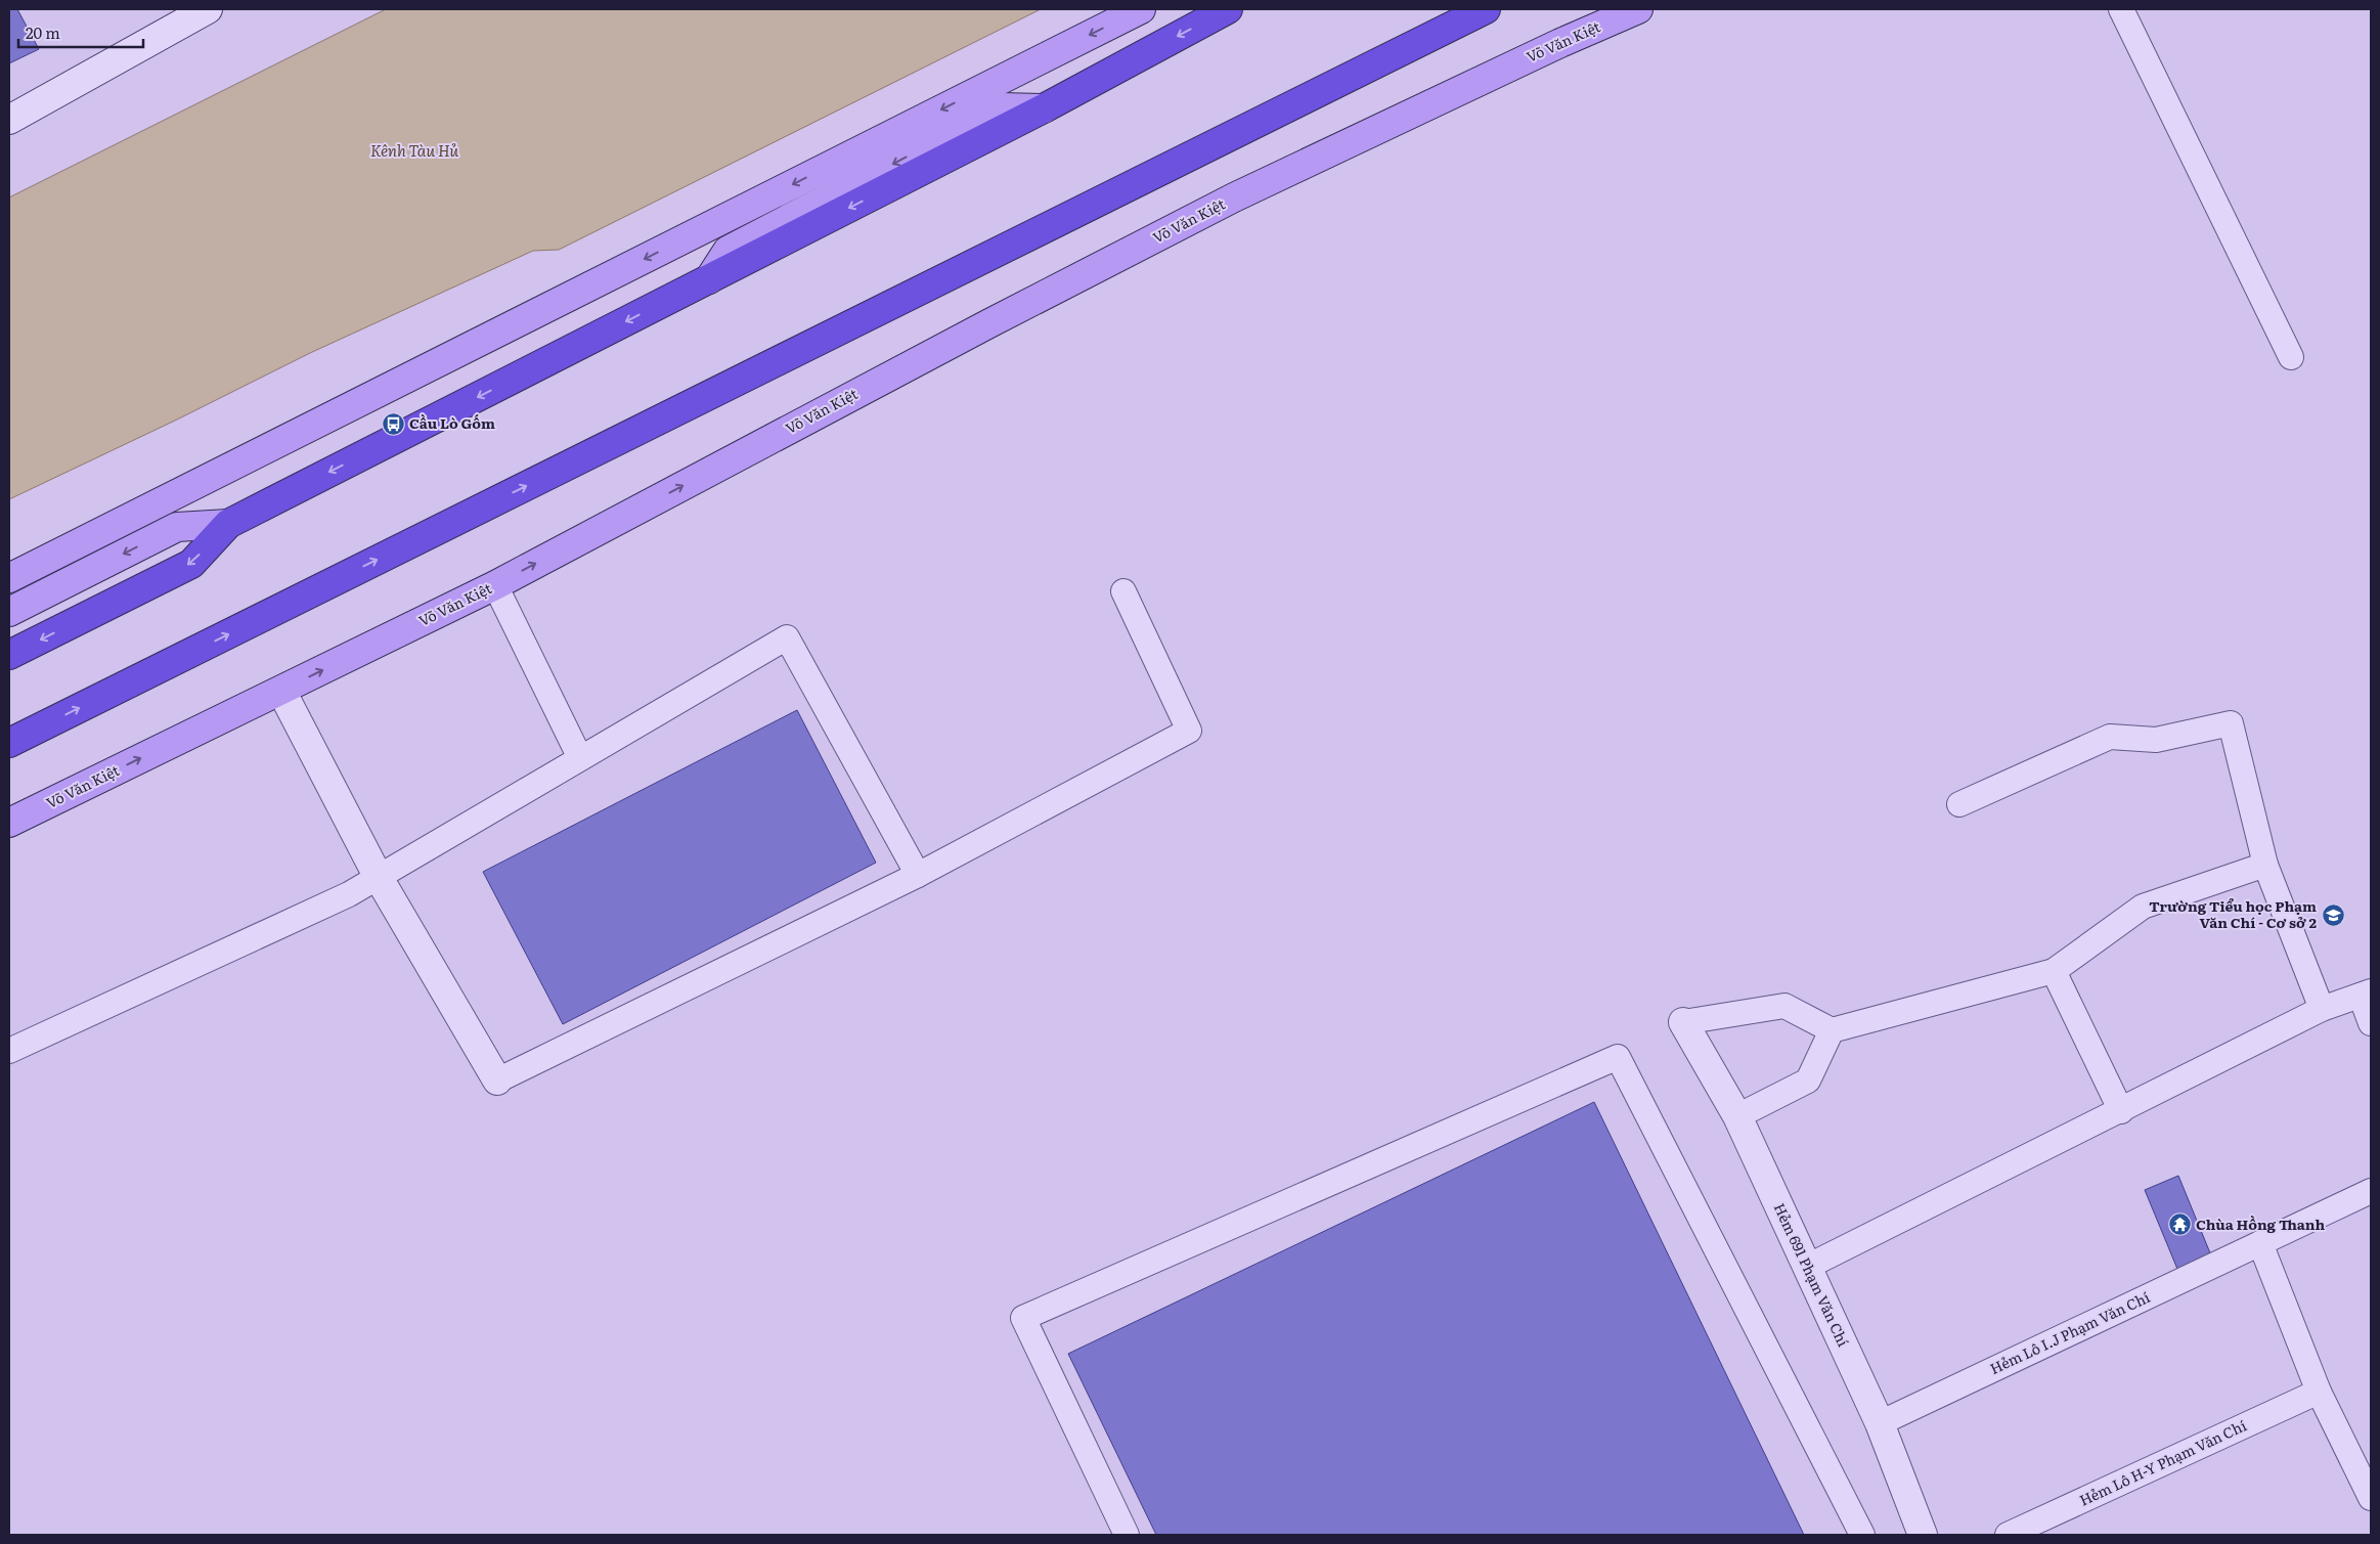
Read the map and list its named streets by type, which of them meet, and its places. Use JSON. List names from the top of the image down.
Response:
{
  "streets": {
    "main road": ["Võ Văn Kiệt"],
    "street": ["Hẻm 691 Phạm Văn Chí"],
    "lane": ["Hẻm Lô I.J Phạm Văn Chí", "Hẻm Lô H-Y Phạm Văn Chí"]
  },
  "crossings": [
    ["Hẻm 691 Phạm Văn Chí", "Hẻm Lô I.J Phạm Văn Chí"]
  ],
  "water": ["Kênh Tàu Hủ"],
  "places": {
    "bus stop": ["Cầu Lò Gốm"],
    "school or university": ["Trường Tiểu học Phạm Văn Chí - Cơ sở 2"],
    "temple": ["Chùa Hồng Thanh"]
  },
  "scale_bar": "20 m"
}
